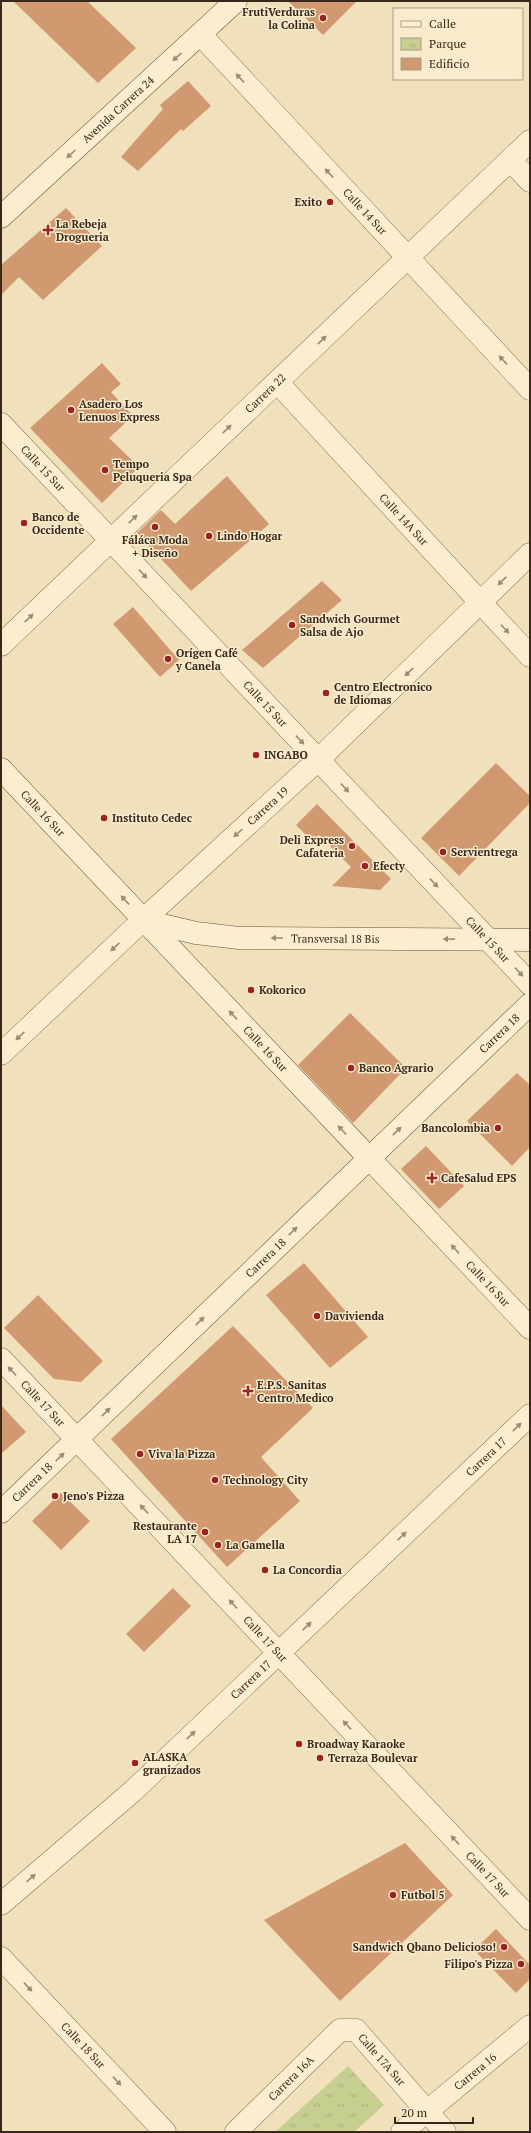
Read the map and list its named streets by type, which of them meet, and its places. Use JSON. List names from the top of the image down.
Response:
{
  "streets": {
    "street": [
      "Avenida Carrera 24",
      "Calle 14 Sur",
      "Carrera 22",
      "Calle 15 Sur",
      "Calle 14A Sur",
      "Carrera 19",
      "Calle 16 Sur",
      "Transversal 18 Bis",
      "Carrera 18",
      "Calle 17 Sur",
      "Carrera 17",
      "Calle 18 Sur",
      "Calle 17A Sur",
      "Carrera 16",
      "Carrera 16A"
    ]
  },
  "crossings": [
    ["Avenida Carrera 24", "Calle 14 Sur"],
    ["Calle 14 Sur", "Carrera 22"],
    ["Carrera 22", "Calle 15 Sur"],
    ["Carrera 22", "Calle 14A Sur"],
    ["Calle 15 Sur", "Carrera 19"],
    ["Calle 15 Sur", "Transversal 18 Bis"],
    ["Calle 14A Sur", "Carrera 19"],
    ["Carrera 19", "Calle 16 Sur"],
    ["Carrera 19", "Transversal 18 Bis"],
    ["Calle 16 Sur", "Transversal 18 Bis"],
    ["Calle 16 Sur", "Carrera 18"],
    ["Carrera 18", "Calle 17 Sur"],
    ["Calle 17 Sur", "Carrera 17"],
    ["Calle 17A Sur", "Carrera 16"],
    ["Calle 17A Sur", "Carrera 16A"]
  ],
  "one_way": [
    "Avenida Carrera 24",
    "Calle 14 Sur",
    "Carrera 22",
    "Calle 15 Sur",
    "Carrera 19",
    "Calle 16 Sur",
    "Transversal 18 Bis",
    "Carrera 18",
    "Calle 17 Sur",
    "Carrera 17",
    "Calle 18 Sur"
  ],
  "places": {
    "other": [
      "FrutiVerduras la Colina",
      "Exito",
      "Asadero Los Lenuos Express",
      "Tempo Peluqueria Spa",
      "Banco de Occidente",
      "Fáláca Moda + Diseño",
      "Lindo Hogar",
      "Sandwich Gourmet Salsa de Ajo",
      "Orígen Café y Canela",
      "Centro Electronico de Idiomas",
      "INGABO",
      "Instituto Cedec",
      "Deli Express Cafateria",
      "Servientrega",
      "Efecty",
      "Kokorico",
      "Banco Agrario",
      "Bancolombia",
      "Davivienda",
      "Viva la Pizza",
      "Technology City",
      "Jeno's Pizza",
      "Restaurante LA 17",
      "La Gamella",
      "La Concordia",
      "Broadway Karaoke",
      "Terraza Boulevar",
      "ALASKA granizados",
      "Futbol 5",
      "Sandwich Qbano Delicioso!",
      "Filipo's Pizza"
    ],
    "health": ["La Rebeja Drogueria", "CafeSalud EPS", "E.P.S. Sanitas Centro Medico"]
  },
  "legend": ["Calle", "Parque", "Edificio"],
  "scale_bar": "20 m"
}
